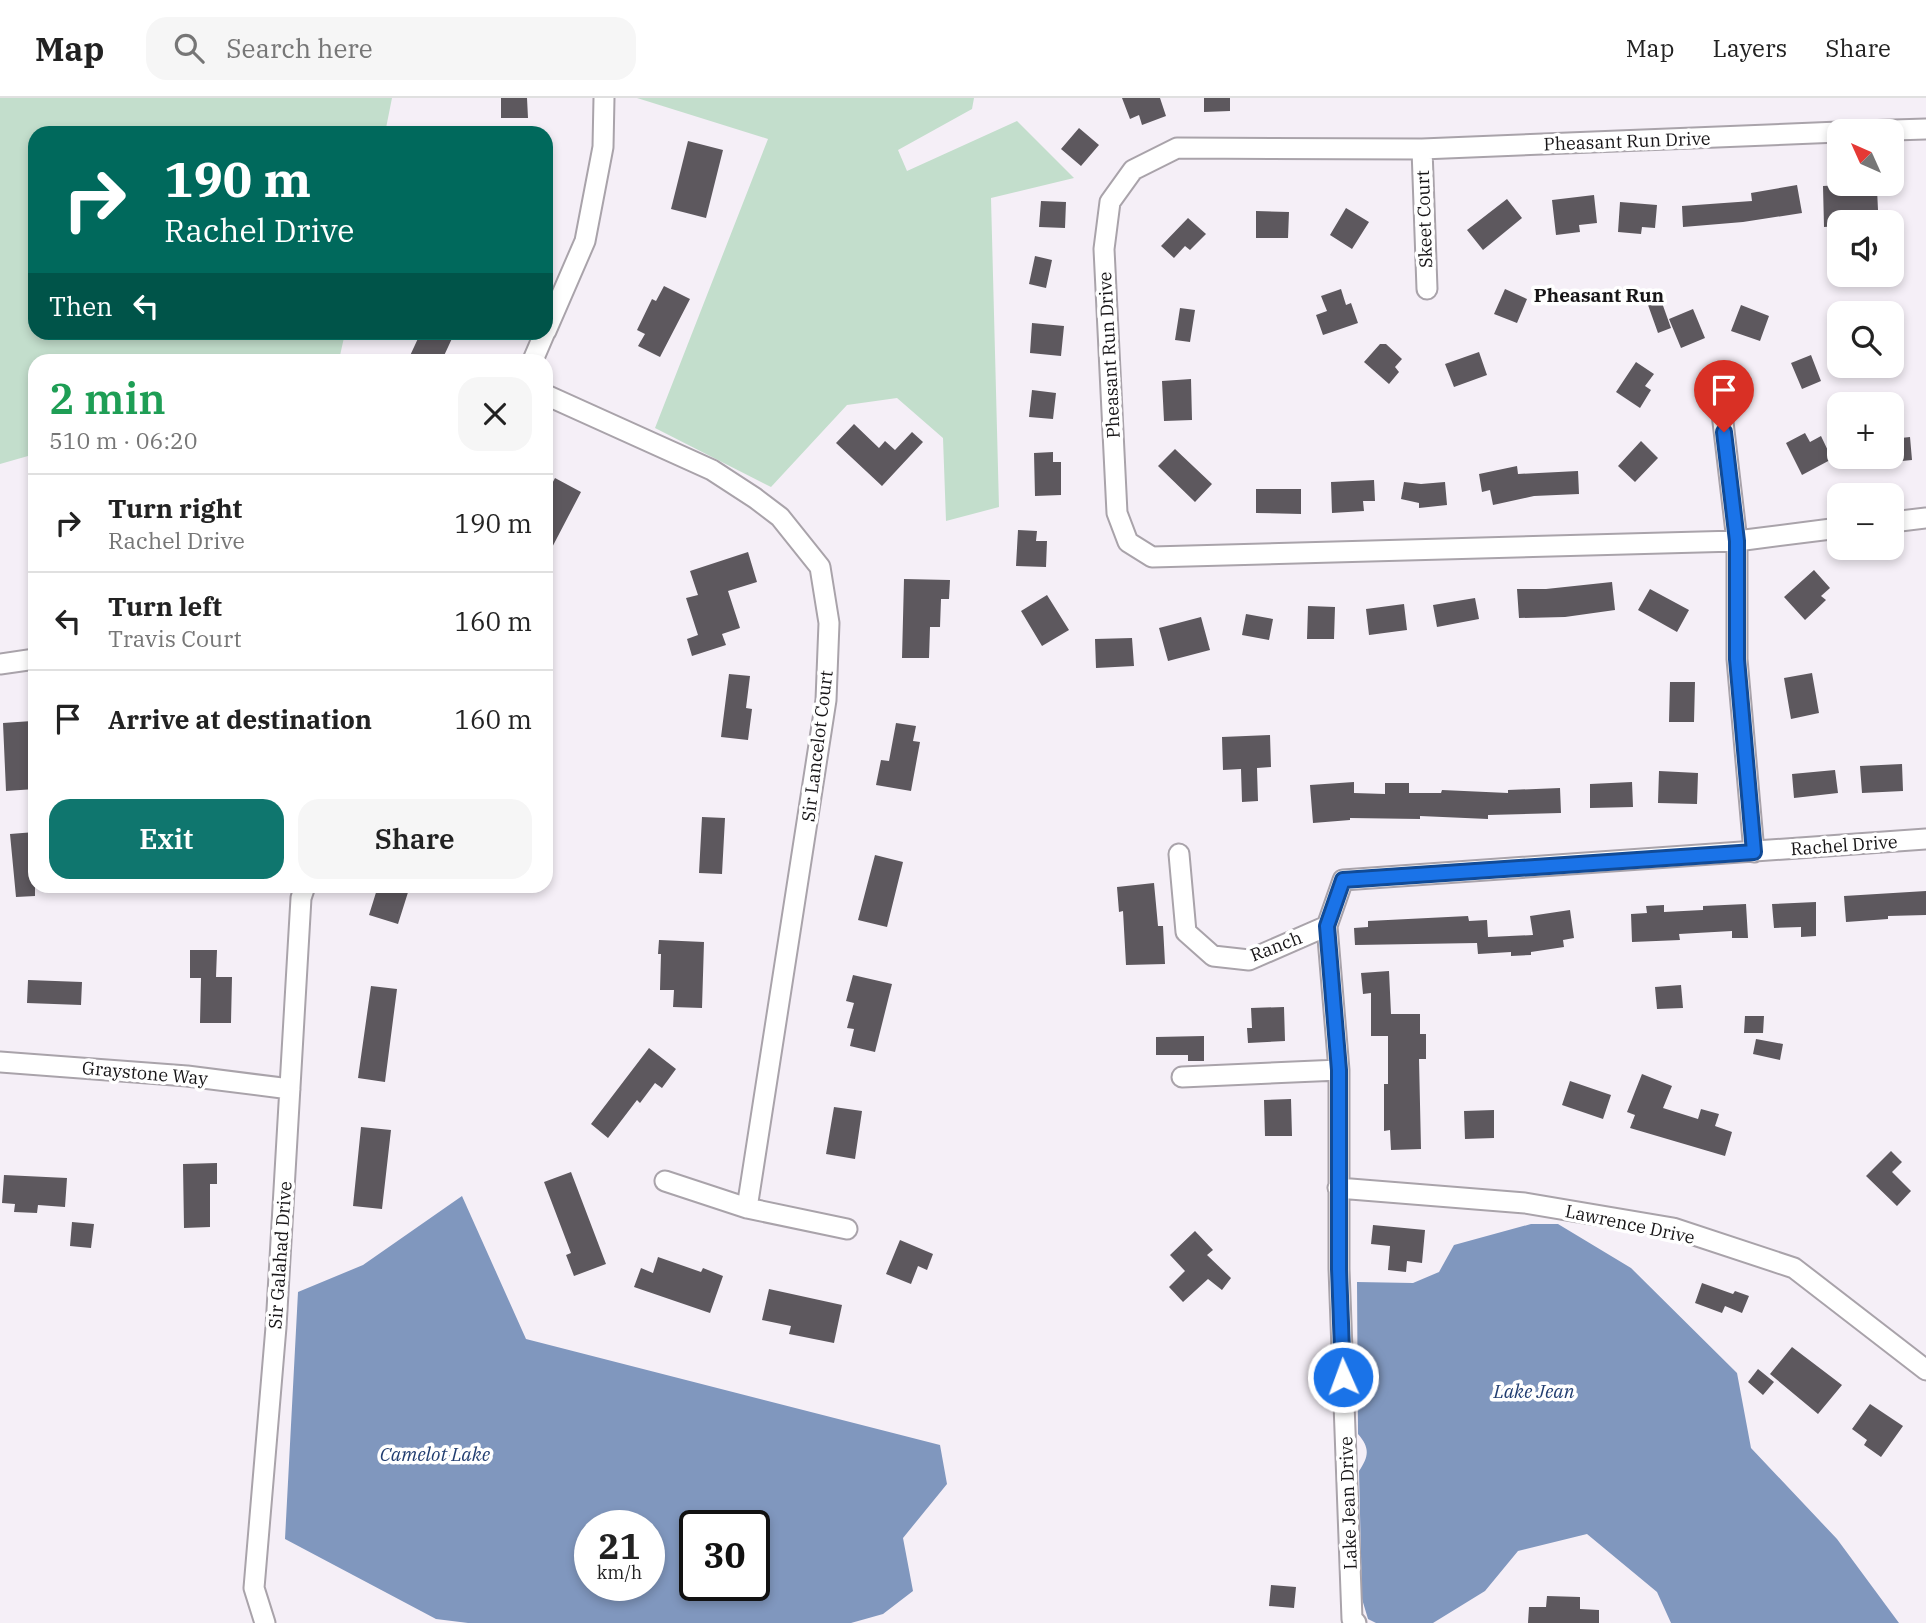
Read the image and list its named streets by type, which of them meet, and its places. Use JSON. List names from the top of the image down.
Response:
{
  "streets": {
    "street": [
      "Pheasant Run Drive",
      "Skeet Court",
      "Sir Lancelot Court",
      "Rachel Drive",
      "Ranch",
      "Graystone Way",
      "Lawrence Drive",
      "Sir Galahad Drive",
      "Lake Jean Drive"
    ]
  },
  "crossings": [
    ["Pheasant Run Drive", "Skeet Court"],
    ["Rachel Drive", "Lake Jean Drive"],
    ["Ranch", "Lake Jean Drive"],
    ["Graystone Way", "Sir Galahad Drive"],
    ["Lawrence Drive", "Lake Jean Drive"]
  ],
  "districts": ["Pheasant Run"],
  "water": ["Lake Jean", "Camelot Lake"],
  "north": "top left",
  "page": {
    "header": "Map",
    "search": "Search here",
    "nav": ["Map", "Layers", "Share"],
    "map_buttons": ["+", "−"],
    "turn": ["190 m", "Rachel Drive"],
    "then": "Then",
    "heading": ["2 min", "510 m · 06:20"],
    "list": [
      {
        "name": "Turn right",
        "note": "Rachel Drive",
        "value": "190 m"
      },
      {
        "name": "Turn left",
        "note": "Travis Court",
        "value": "160 m"
      },
      {
        "name": "Arrive at destination",
        "value": "160 m"
      }
    ],
    "buttons": ["Exit", "Share"],
    "speed": "21 km/h",
    "limit": "30"
  }
}
